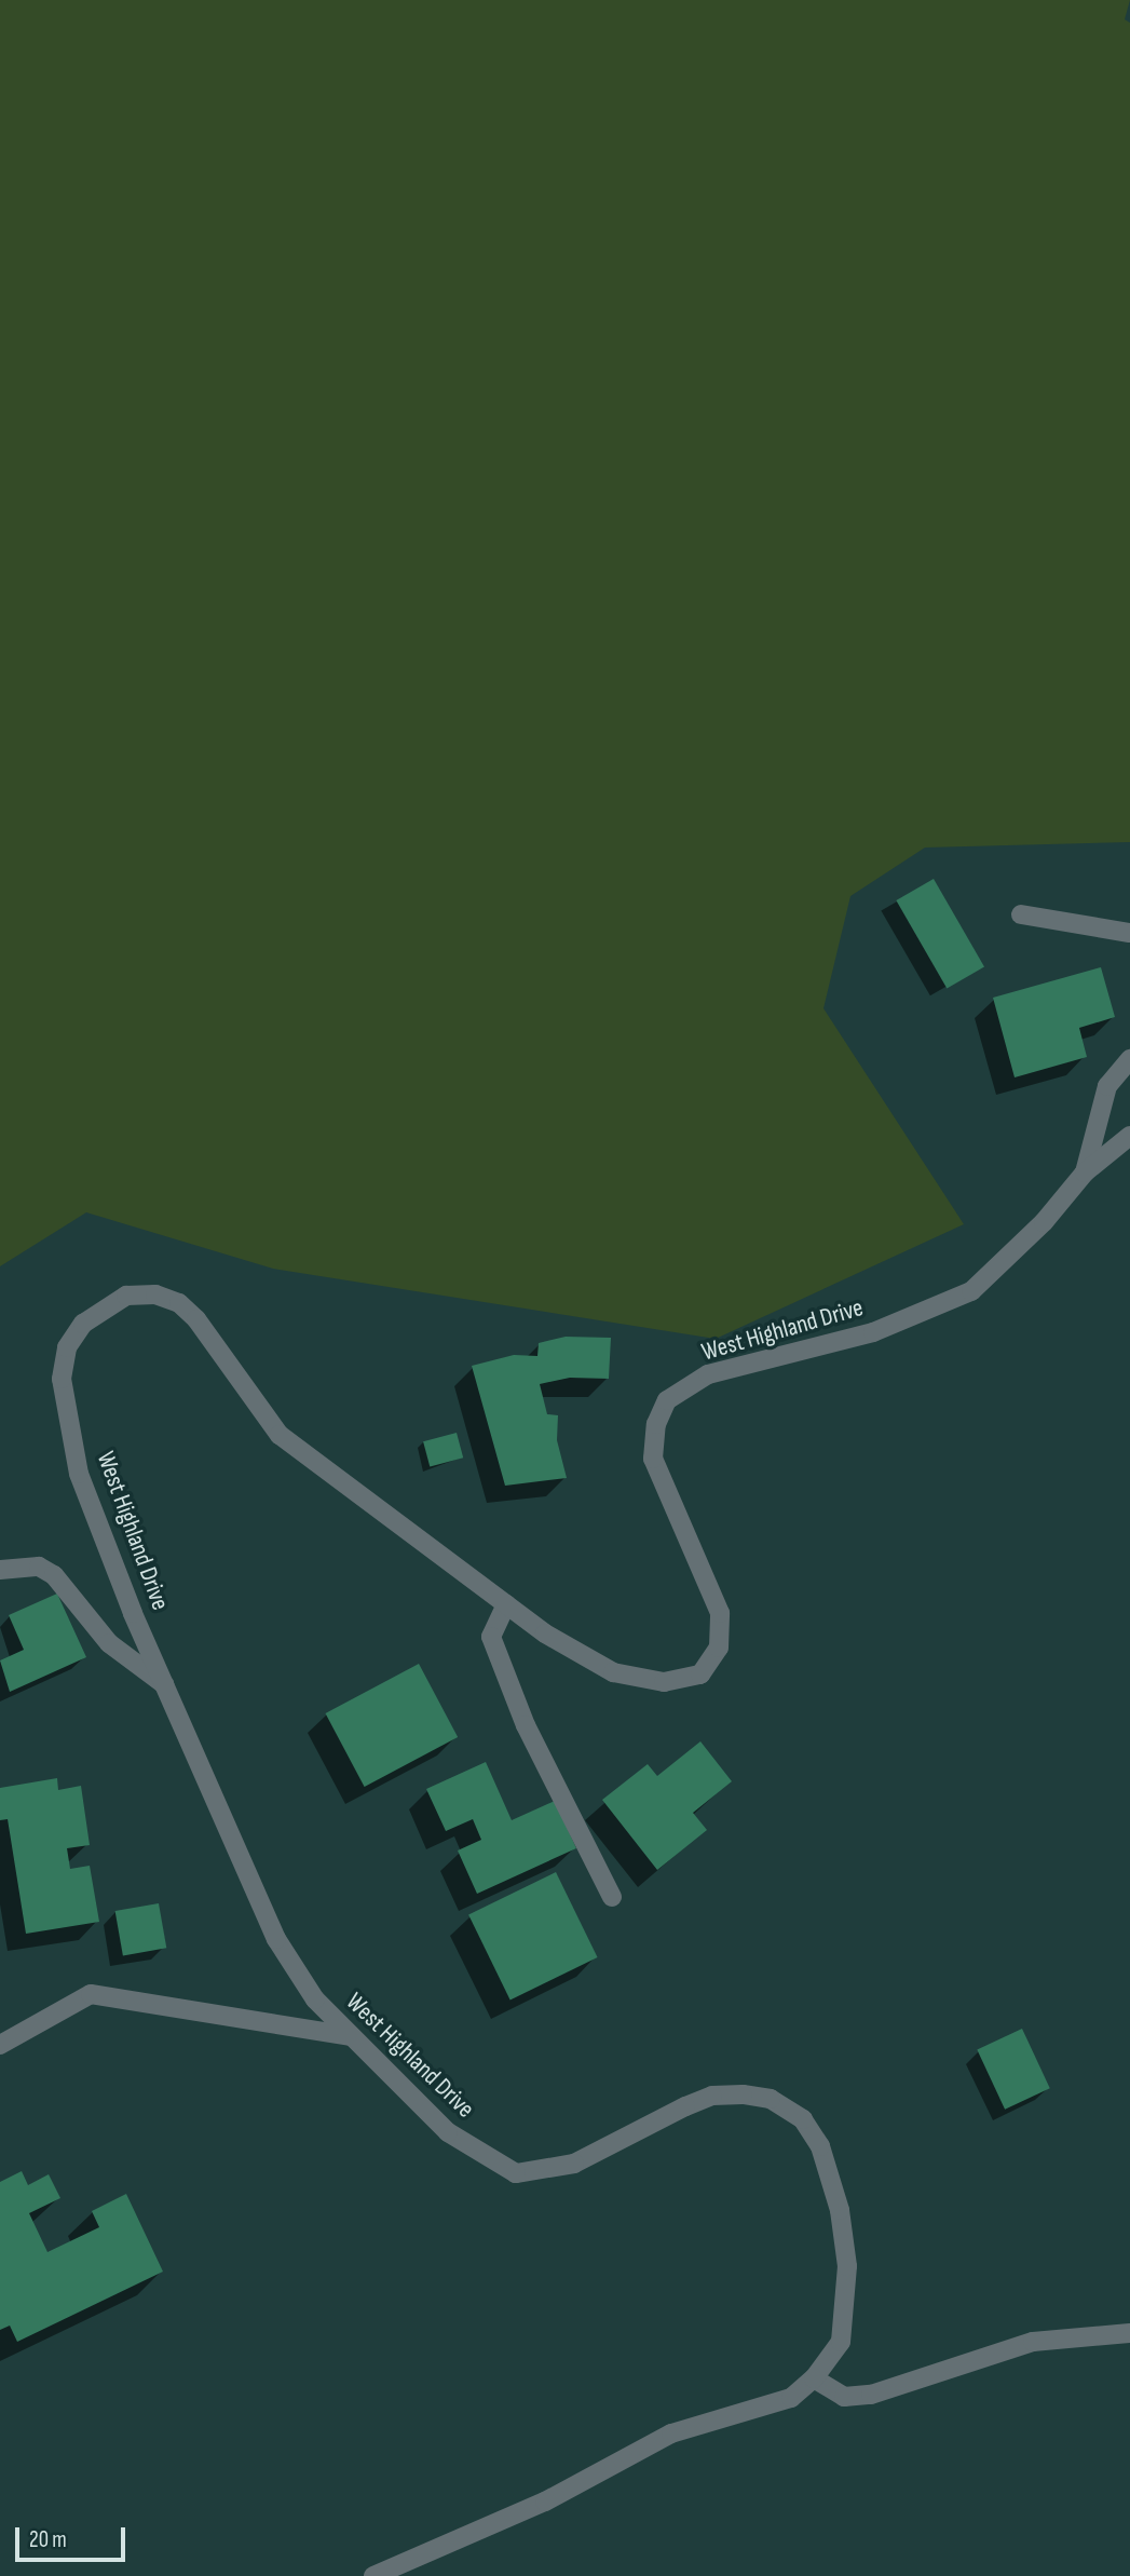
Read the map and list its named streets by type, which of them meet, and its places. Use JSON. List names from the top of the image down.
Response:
{
  "streets": {
    "street": ["West Highland Drive"]
  },
  "scale_bar": "20 m"
}
